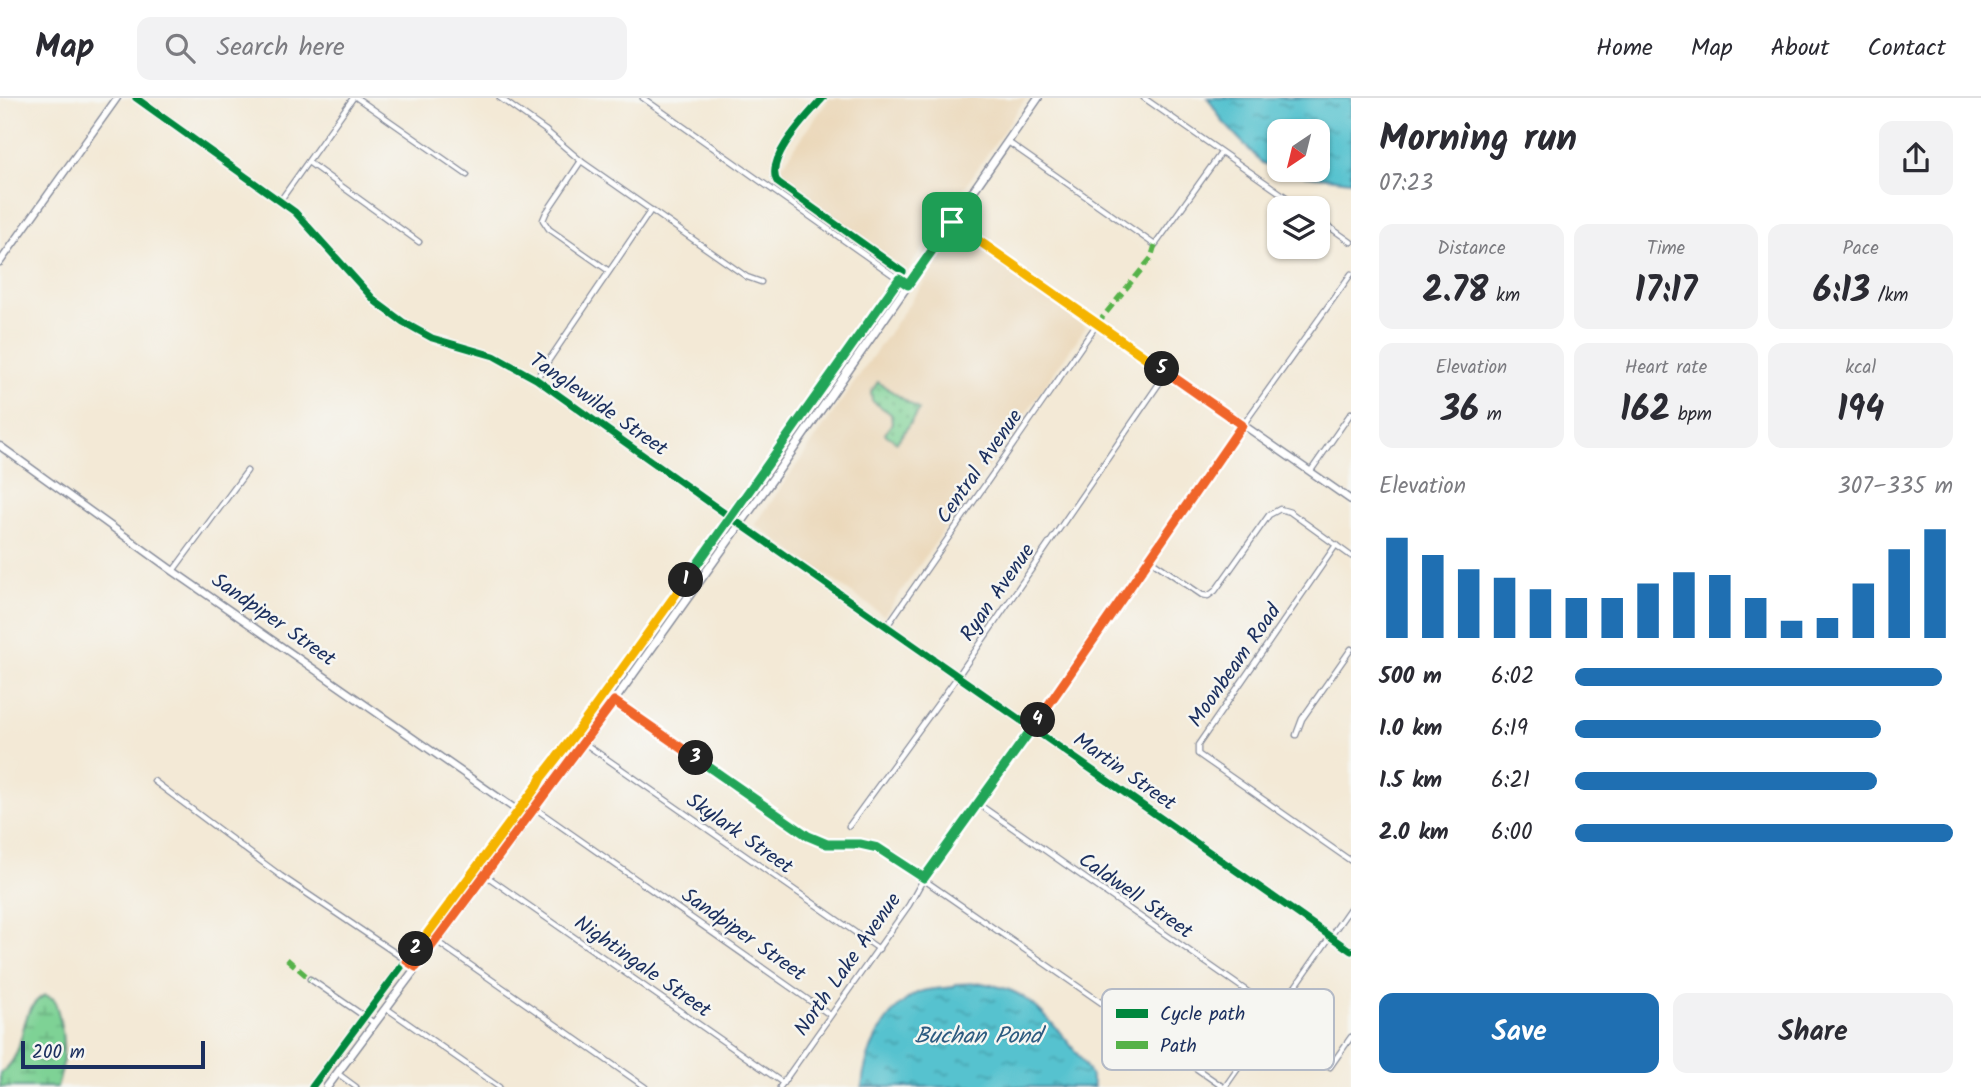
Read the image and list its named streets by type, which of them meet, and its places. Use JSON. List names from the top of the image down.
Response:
{
  "streets": {
    "street": [
      "Tanglewilde Street",
      "Central Avenue",
      "Ryan Avenue",
      "Sandpiper Street",
      "Moonbeam Road",
      "Martin Street",
      "Skylark Street",
      "Caldwell Street",
      "North Lake Avenue",
      "Nightingale Street"
    ]
  },
  "crossings": [
    ["Tanglewilde Street", "Martin Street"],
    ["Central Avenue", "Martin Street"],
    ["Ryan Avenue", "Martin Street"],
    ["Sandpiper Street", "North Lake Avenue"],
    ["Martin Street", "North Lake Avenue"],
    ["Skylark Street", "North Lake Avenue"],
    ["Caldwell Street", "North Lake Avenue"],
    ["North Lake Avenue", "Nightingale Street"]
  ],
  "water": ["Buchan Pond"],
  "legend": ["Cycle path", "Path"],
  "scale_bar": "200 m",
  "north": "bottom left",
  "page": {
    "header": "Map",
    "search": "Search here",
    "nav": [
      "Home",
      "Map",
      "About",
      "Contact"
    ],
    "heading": ["Morning run", "07:23"],
    "stats": [
      ["Distance", "2.78 km"],
      ["Time", "17:17"],
      ["Pace", "6:13 /km"],
      ["Elevation", "36 m"],
      ["Heart rate", "162 bpm"],
      ["kcal", "194"]
    ],
    "pins": [
      "5",
      "1",
      "4",
      "3",
      "2"
    ],
    "chart": ["Elevation", "307–335 m"],
    "list": [
      {
        "name": "500 m",
        "note": "6:02"
      },
      {
        "name": "1.0 km",
        "note": "6:19"
      },
      {
        "name": "1.5 km",
        "note": "6:21"
      },
      {
        "name": "2.0 km",
        "note": "6:00"
      }
    ],
    "buttons": ["Save", "Share"],
    "scale": "200 m"
  }
}
